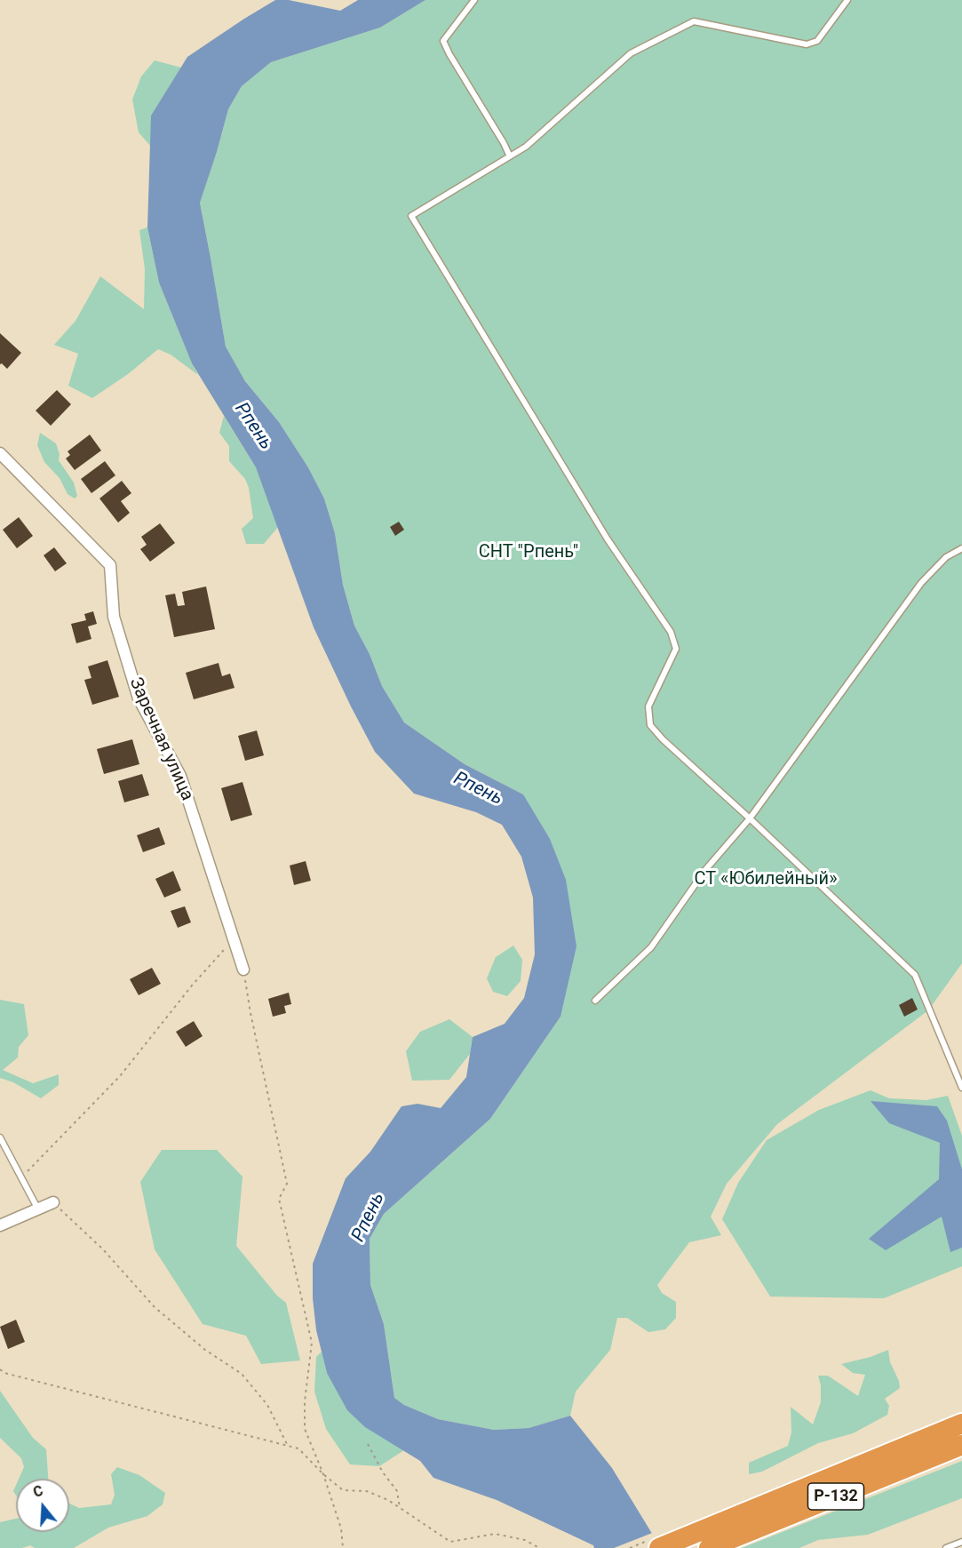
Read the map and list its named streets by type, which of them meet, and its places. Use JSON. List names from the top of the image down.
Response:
{
  "streets": {
    "highway": ["Р-132"],
    "street": ["Заречная улица"]
  },
  "water": ["Рпень"],
  "parks": ["СНТ \"Рпень\"", "СТ «Юбилейный»"],
  "north": "top"
}
